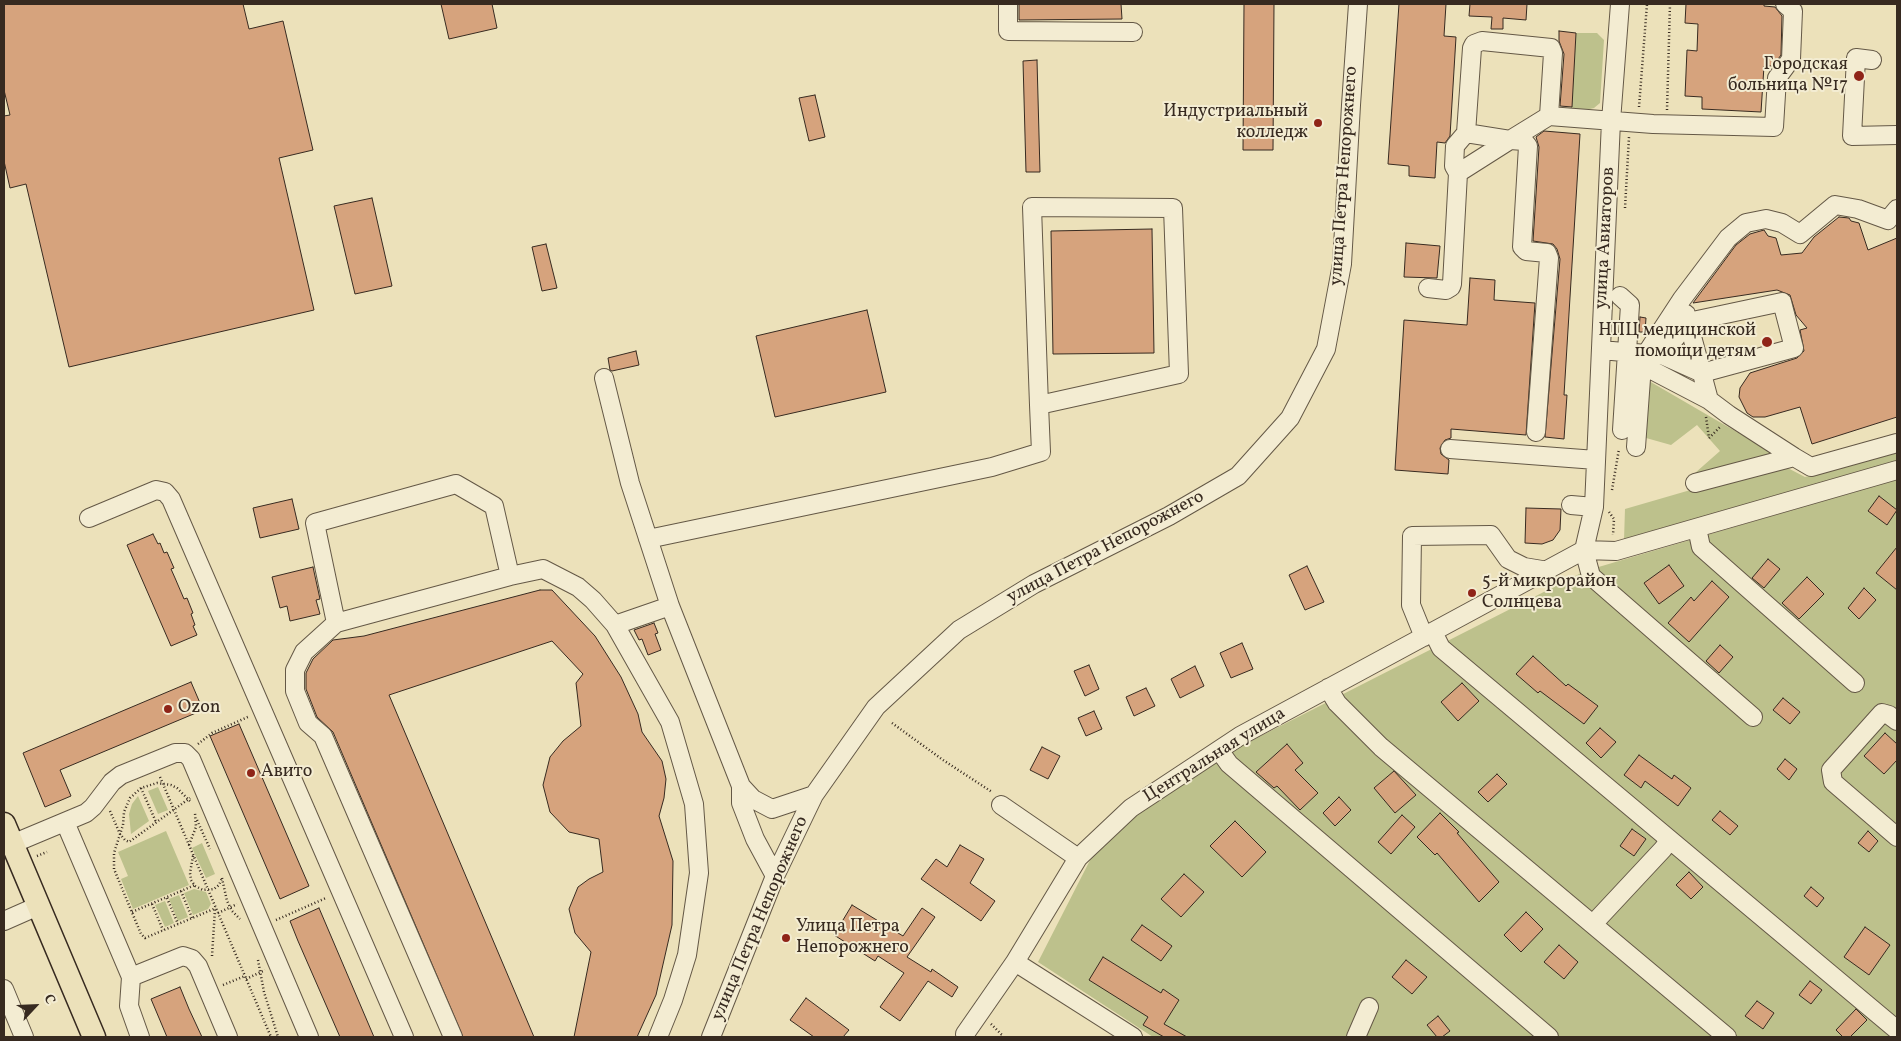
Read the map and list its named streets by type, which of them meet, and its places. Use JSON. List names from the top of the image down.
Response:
{
  "streets": {
    "street": ["улица Петра Непорожнего", "улица Авиаторов", "Центральная улица"]
  },
  "places": [
    "Городская больница №17",
    "Индустриальный колледж",
    "НПЦ медицинской помощи детям",
    "5-й микрорайон Солнцева",
    "Ozon",
    "Авито",
    "Улица Петра Непорожнего"
  ],
  "north": "top right"
}
